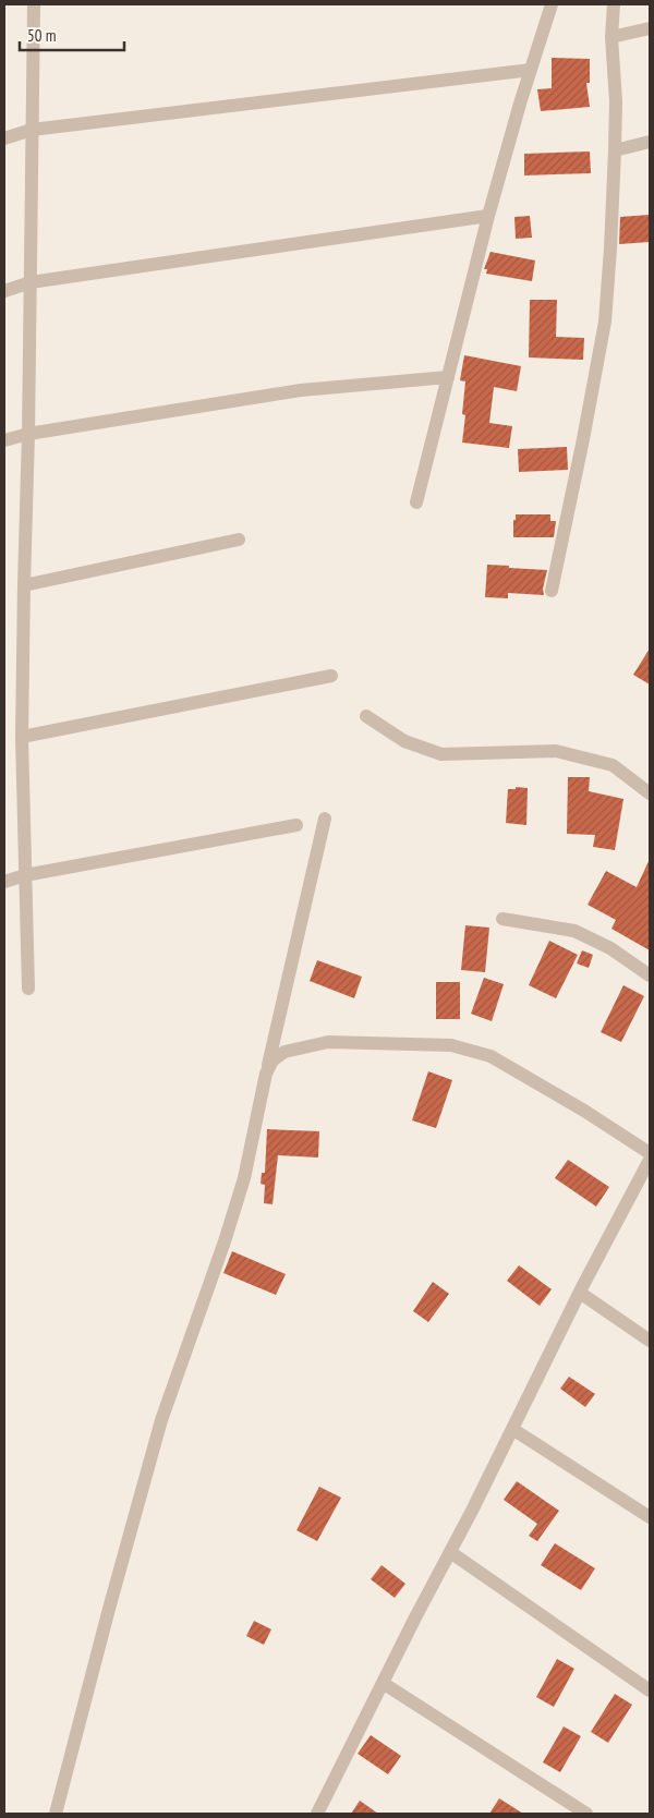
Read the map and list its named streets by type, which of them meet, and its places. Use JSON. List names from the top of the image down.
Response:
{
  "scale_bar": "50 m"
}
